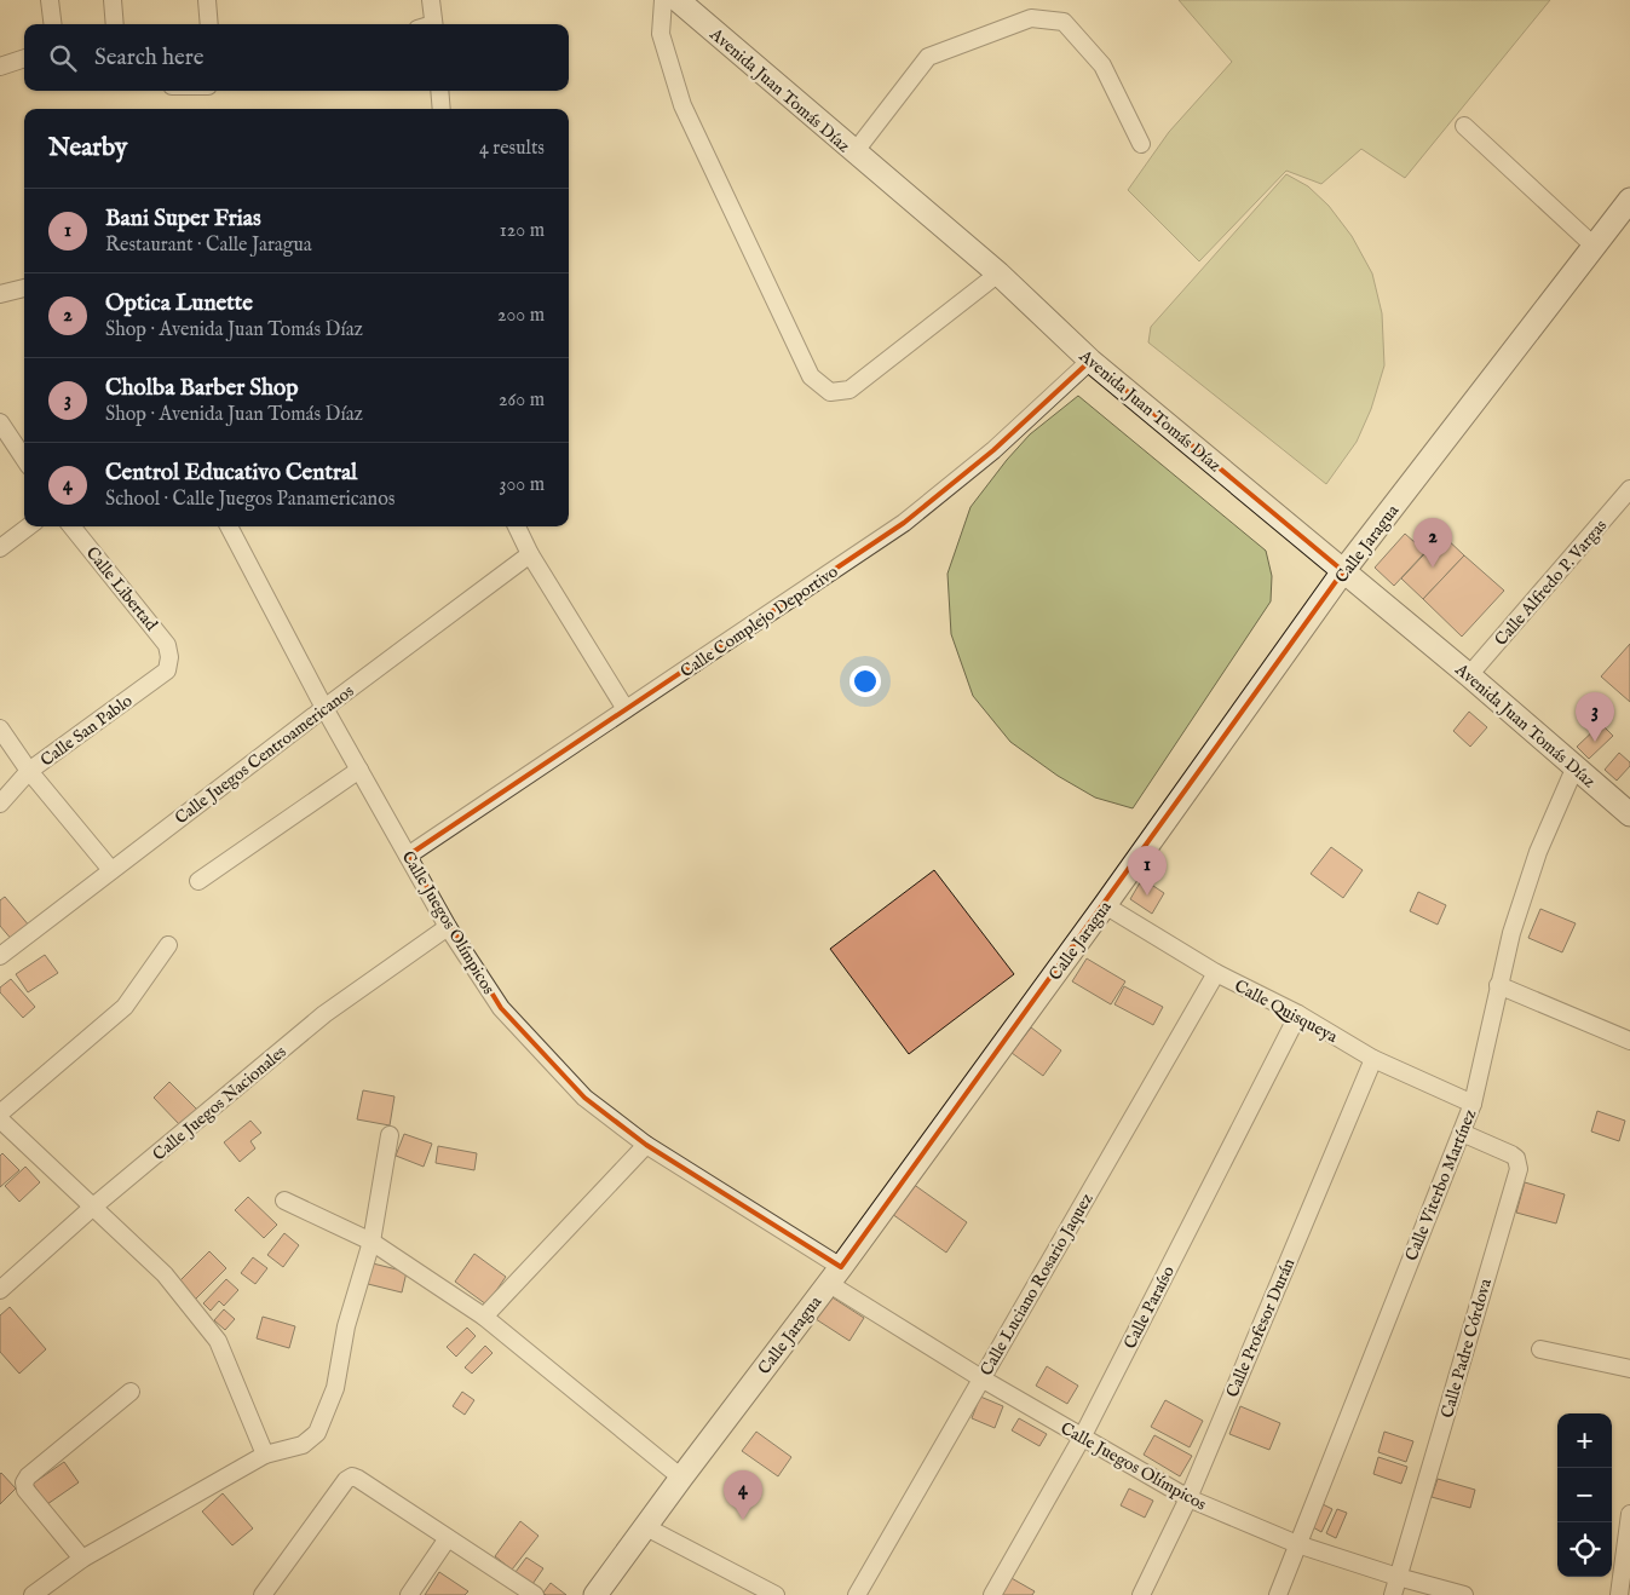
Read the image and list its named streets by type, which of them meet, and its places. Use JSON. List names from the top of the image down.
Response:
{
  "streets": {
    "street": [
      "Avenida Juan Tomás Díaz",
      "Calle Jaragua",
      "Calle Alfredo P. Vargas",
      "Calle Libertad",
      "Calle Complejo Deportivo",
      "Calle San Pablo",
      "Calle Juegos Centroamericanos",
      "Calle Juegos Olímpicos",
      "Calle Quisqueya",
      "Calle Juegos Nacionales",
      "Calle Viterbo Martínez",
      "Calle Luciano Rosario Jaquez",
      "Calle Paraíso",
      "Calle Profesor Durán",
      "Calle Padre Córdova"
    ]
  },
  "crossings": [
    ["Avenida Juan Tomás Díaz", "Calle Jaragua"],
    ["Avenida Juan Tomás Díaz", "Calle Alfredo P. Vargas"],
    ["Avenida Juan Tomás Díaz", "Calle Complejo Deportivo"],
    ["Avenida Juan Tomás Díaz", "Calle Viterbo Martínez"],
    ["Calle Jaragua", "Calle Juegos Olímpicos"],
    ["Calle Jaragua", "Calle Quisqueya"],
    ["Calle Libertad", "Calle San Pablo"],
    ["Calle Complejo Deportivo", "Calle Juegos Olímpicos"],
    ["Calle Juegos Centroamericanos", "Calle Juegos Olímpicos"],
    ["Calle Juegos Olímpicos", "Calle Juegos Nacionales"],
    ["Calle Juegos Olímpicos", "Calle Viterbo Martínez"],
    ["Calle Juegos Olímpicos", "Calle Luciano Rosario Jaquez"],
    ["Calle Juegos Olímpicos", "Calle Paraíso"],
    ["Calle Juegos Olímpicos", "Calle Profesor Durán"],
    ["Calle Juegos Olímpicos", "Calle Padre Córdova"],
    ["Calle Quisqueya", "Calle Viterbo Martínez"],
    ["Calle Quisqueya", "Calle Luciano Rosario Jaquez"],
    ["Calle Quisqueya", "Calle Paraíso"],
    ["Calle Quisqueya", "Calle Profesor Durán"],
    ["Calle Viterbo Martínez", "Calle Padre Córdova"]
  ],
  "page": {
    "search": "Search here",
    "heading": ["Nearby", "4 results"],
    "list": [
      {
        "mark": "1",
        "name": "Bani Super Frias",
        "note": "Restaurant · Calle Jaragua",
        "value": "120 m"
      },
      {
        "mark": "2",
        "name": "Optica Lunette",
        "note": "Shop · Avenida Juan Tomás Díaz",
        "value": "200 m"
      },
      {
        "mark": "3",
        "name": "Cholba Barber Shop",
        "note": "Shop · Avenida Juan Tomás Díaz",
        "value": "260 m"
      },
      {
        "mark": "4",
        "name": "Centrol Educativo Central",
        "note": "School · Calle Juegos Panamericanos",
        "value": "300 m"
      }
    ],
    "pins": [
      "2",
      "3",
      "1",
      "4"
    ],
    "map_buttons": ["+", "−"]
  }
}
